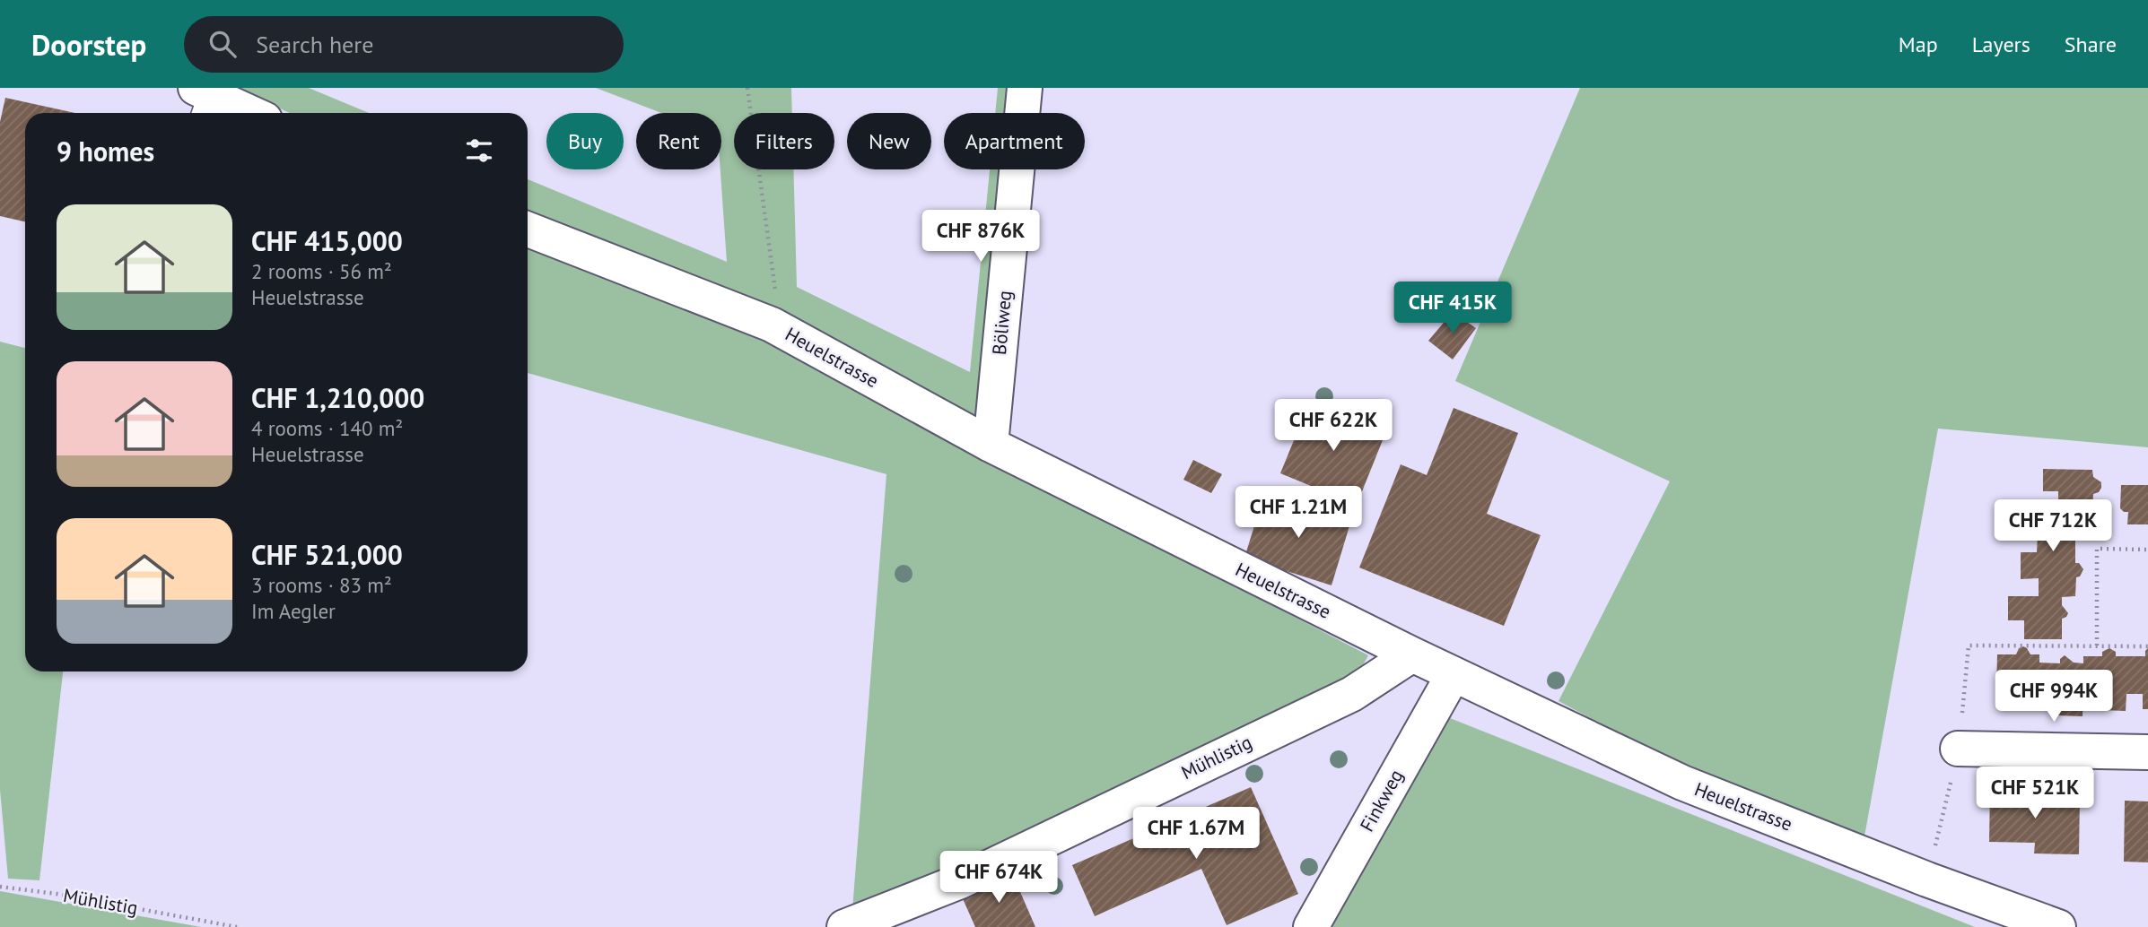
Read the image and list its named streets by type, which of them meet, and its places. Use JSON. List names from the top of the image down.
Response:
{
  "streets": {
    "street": [
      "Böliweg",
      "Heuelstrasse",
      "Mühlistig",
      "Finkweg"
    ]
  },
  "crossings": [
    ["Böliweg", "Heuelstrasse"],
    ["Heuelstrasse", "Mühlistig"],
    ["Heuelstrasse", "Finkweg"]
  ],
  "page": {
    "header": "Doorstep",
    "search": "Search here",
    "nav": ["Map", "Layers", "Share"],
    "chip": [
      "Buy",
      "Rent",
      "Filters",
      "New",
      "Apartment"
    ],
    "heading": "9 homes",
    "list": [
      {
        "name": "CHF 415,000",
        "note": "2 rooms · 56 m² · Heuelstrasse"
      },
      {
        "name": "CHF 1,210,000",
        "note": "4 rooms · 140 m² · Heuelstrasse"
      },
      {
        "name": "CHF 521,000",
        "note": "3 rooms · 83 m² · Im Aegler"
      }
    ],
    "price": [
      "CHF 876K",
      "CHF 415K",
      "CHF 622K",
      "CHF 1.21M",
      "CHF 712K",
      "CHF 994K",
      "CHF 521K",
      "CHF 1.67M",
      "CHF 674K"
    ]
  }
}
